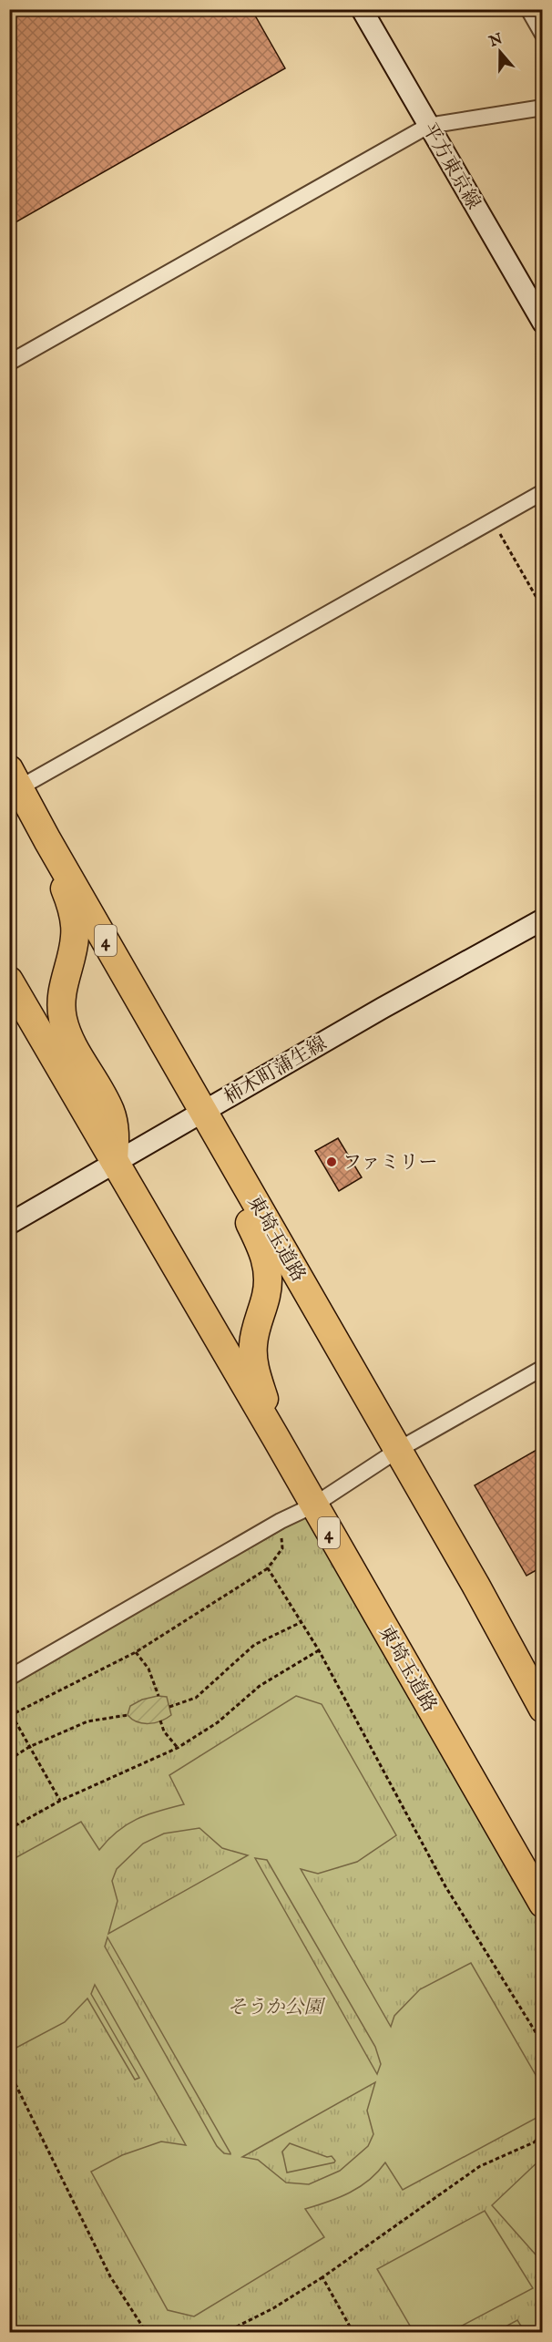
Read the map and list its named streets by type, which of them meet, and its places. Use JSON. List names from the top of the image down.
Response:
{
  "streets": {
    "highway": ["4", "東埼玉道路"],
    "main road": ["平方東京線", "柿木町蒲生線"]
  },
  "crossings": [
    ["4", "柿木町蒲生線"],
    ["4", "東埼玉道路"],
    ["柿木町蒲生線", "東埼玉道路"]
  ],
  "parks": ["そうか公園"],
  "places": ["ファミリー"],
  "north": "top"
}
